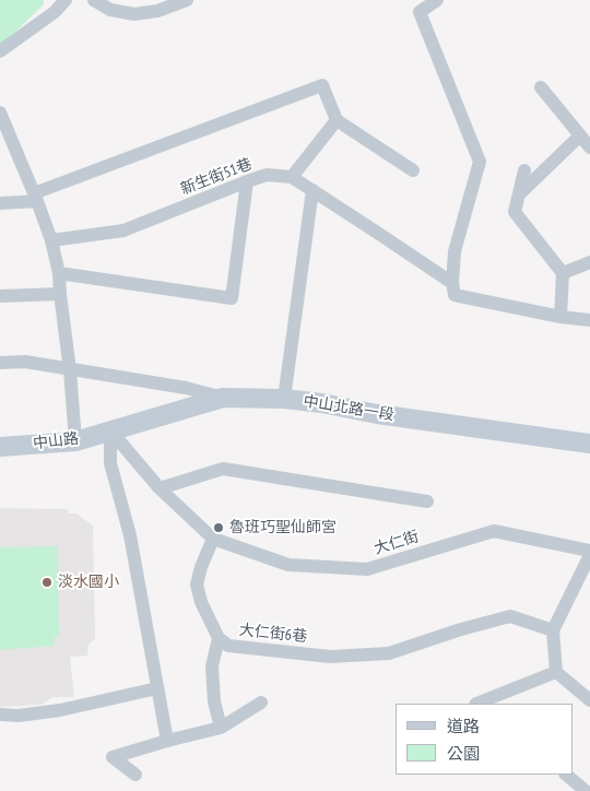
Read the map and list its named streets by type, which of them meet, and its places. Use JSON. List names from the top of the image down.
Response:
{
  "streets": {
    "main road": ["中山北路一段", "中山路"],
    "street": ["新生街51巷", "大仁街", "大仁街6巷"]
  },
  "crossings": [
    ["中山北路一段", "中山路"],
    ["中山北路一段", "大仁街"],
    ["中山路", "大仁街"]
  ],
  "places": ["魯班巧聖仙師宮", "淡水國小"],
  "legend": ["道路", "公園"]
}
